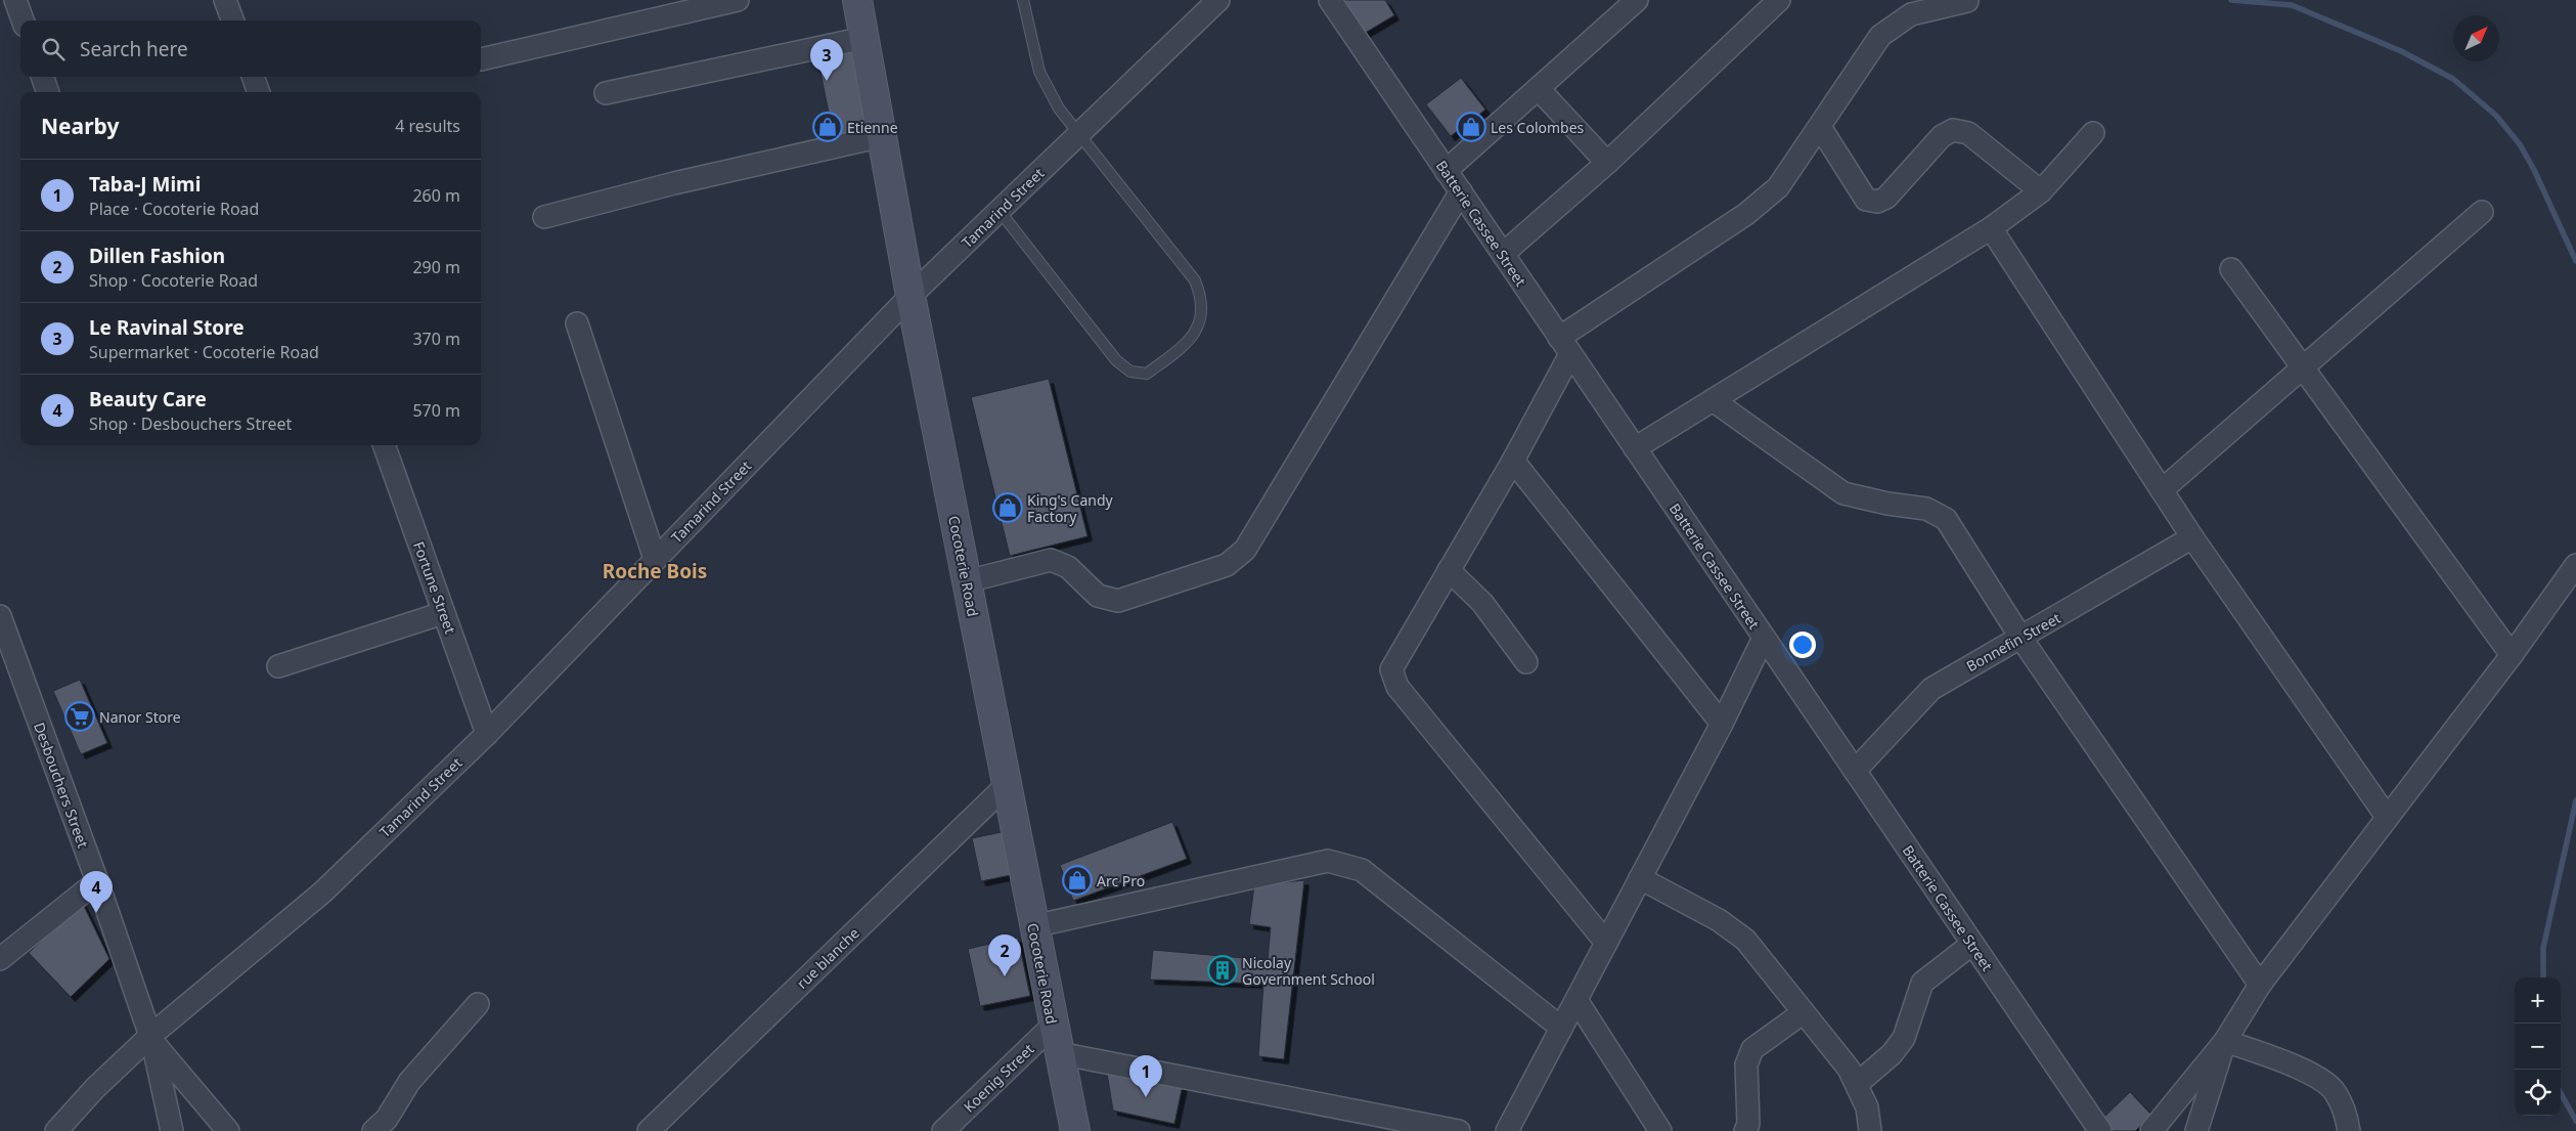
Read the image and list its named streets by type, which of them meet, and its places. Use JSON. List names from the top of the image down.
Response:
{
  "streets": {
    "street": [
      "Tamarind Street",
      "Batterie Cassee Street",
      "Cocoterie Road",
      "Fortune Street",
      "Bonnefin Street",
      "Desbouchers Street",
      "rue blanche",
      "Koenig Street"
    ]
  },
  "crossings": [
    ["Tamarind Street", "Cocoterie Road"],
    ["Tamarind Street", "Fortune Street"],
    ["Tamarind Street", "Desbouchers Street"],
    ["Batterie Cassee Street", "Bonnefin Street"],
    ["Cocoterie Road", "rue blanche"],
    ["Cocoterie Road", "Koenig Street"]
  ],
  "districts": ["Roche Bois"],
  "places": {
    "shop": [
      "Etienne",
      "Les Colombes",
      "King's Candy Factory",
      "Arc Pro"
    ],
    "supermarket": ["Nanor Store"],
    "building": ["Nicolay Government School"]
  },
  "north": "top right",
  "page": {
    "search": "Search here",
    "pins": [
      "3",
      "4",
      "2",
      "1"
    ],
    "heading": ["Nearby", "4 results"],
    "list": [
      {
        "mark": "1",
        "name": "Taba-J Mimi",
        "note": "Place · Cocoterie Road",
        "value": "260 m"
      },
      {
        "mark": "2",
        "name": "Dillen Fashion",
        "note": "Shop · Cocoterie Road",
        "value": "290 m"
      },
      {
        "mark": "3",
        "name": "Le Ravinal Store",
        "note": "Supermarket · Cocoterie Road",
        "value": "370 m"
      },
      {
        "mark": "4",
        "name": "Beauty Care",
        "note": "Shop · Desbouchers Street",
        "value": "570 m"
      }
    ],
    "map_buttons": ["+", "−"]
  }
}
